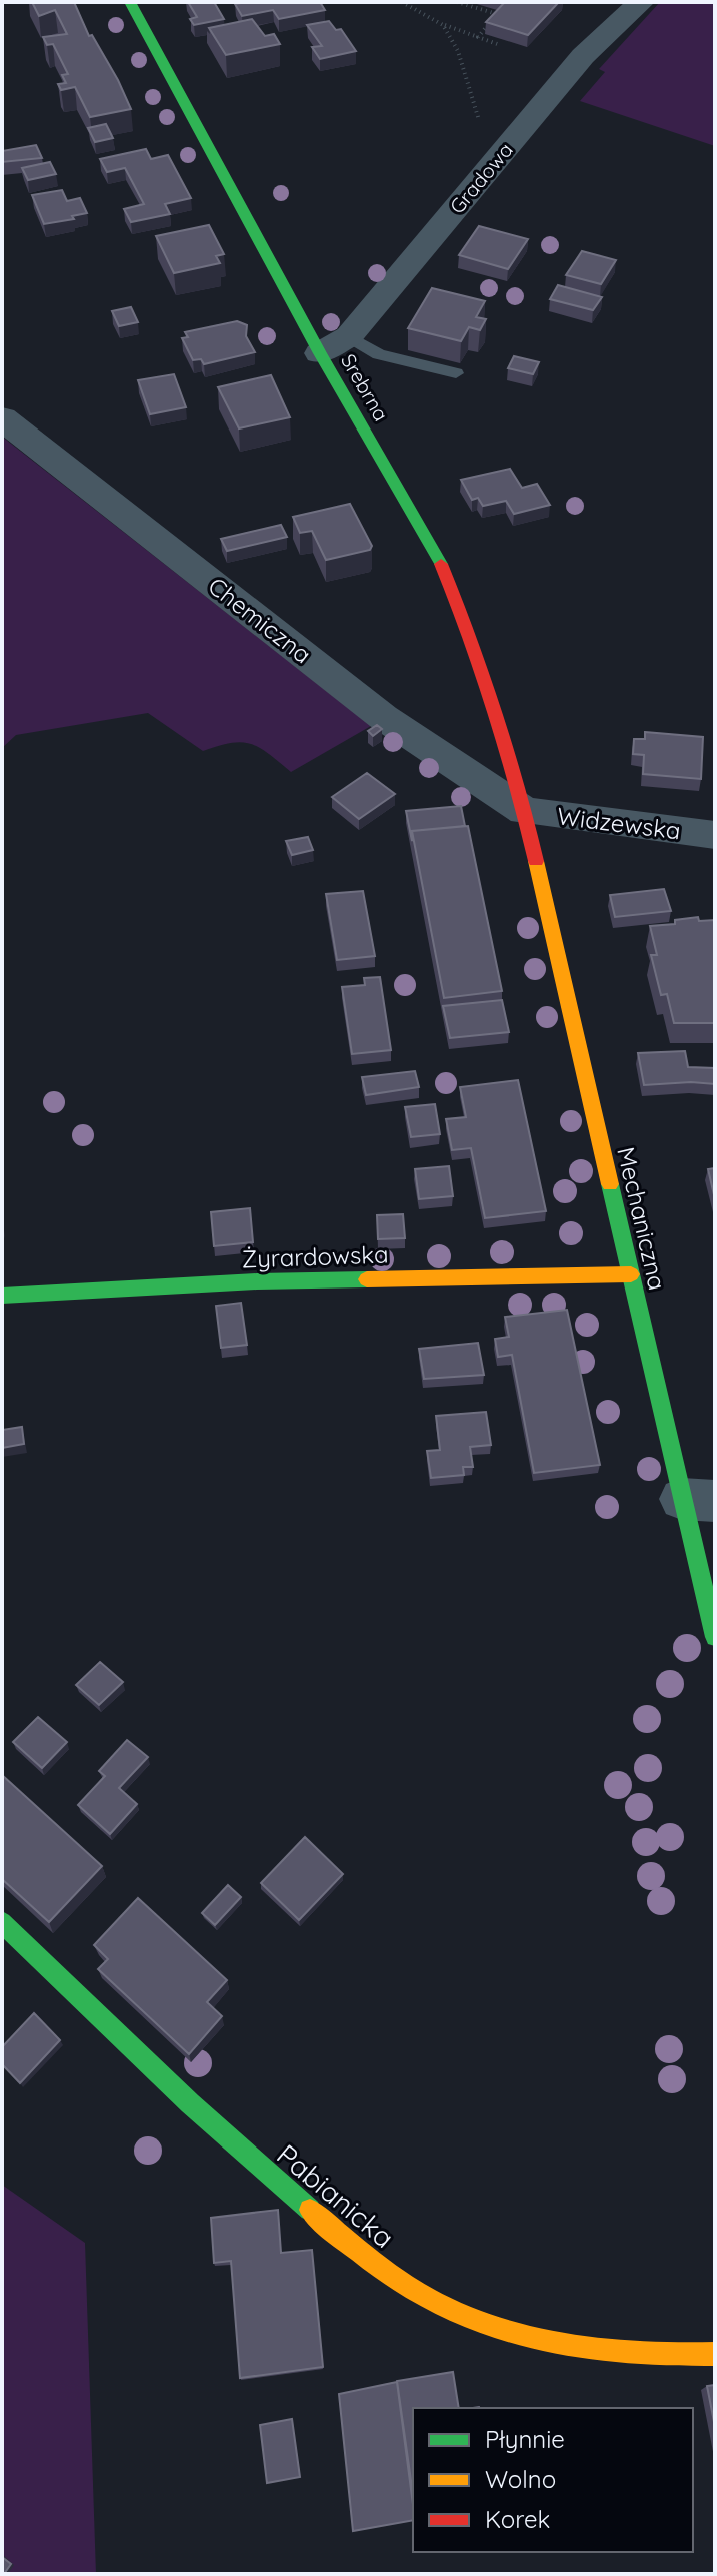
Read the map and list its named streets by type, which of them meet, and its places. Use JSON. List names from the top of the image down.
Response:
{
  "streets": {
    "street": [
      "Gradowa",
      "Srebrna",
      "Chemiczna",
      "Widzewska",
      "Mechaniczna",
      "Żyrardowska",
      "Pabianicka"
    ]
  },
  "crossings": [
    ["Gradowa", "Srebrna"],
    ["Srebrna", "Chemiczna"],
    ["Srebrna", "Widzewska"],
    ["Srebrna", "Mechaniczna"],
    ["Chemiczna", "Widzewska"],
    ["Chemiczna", "Mechaniczna"],
    ["Widzewska", "Mechaniczna"],
    ["Mechaniczna", "Żyrardowska"]
  ],
  "legend": ["Płynnie", "Wolno", "Korek"]
}
